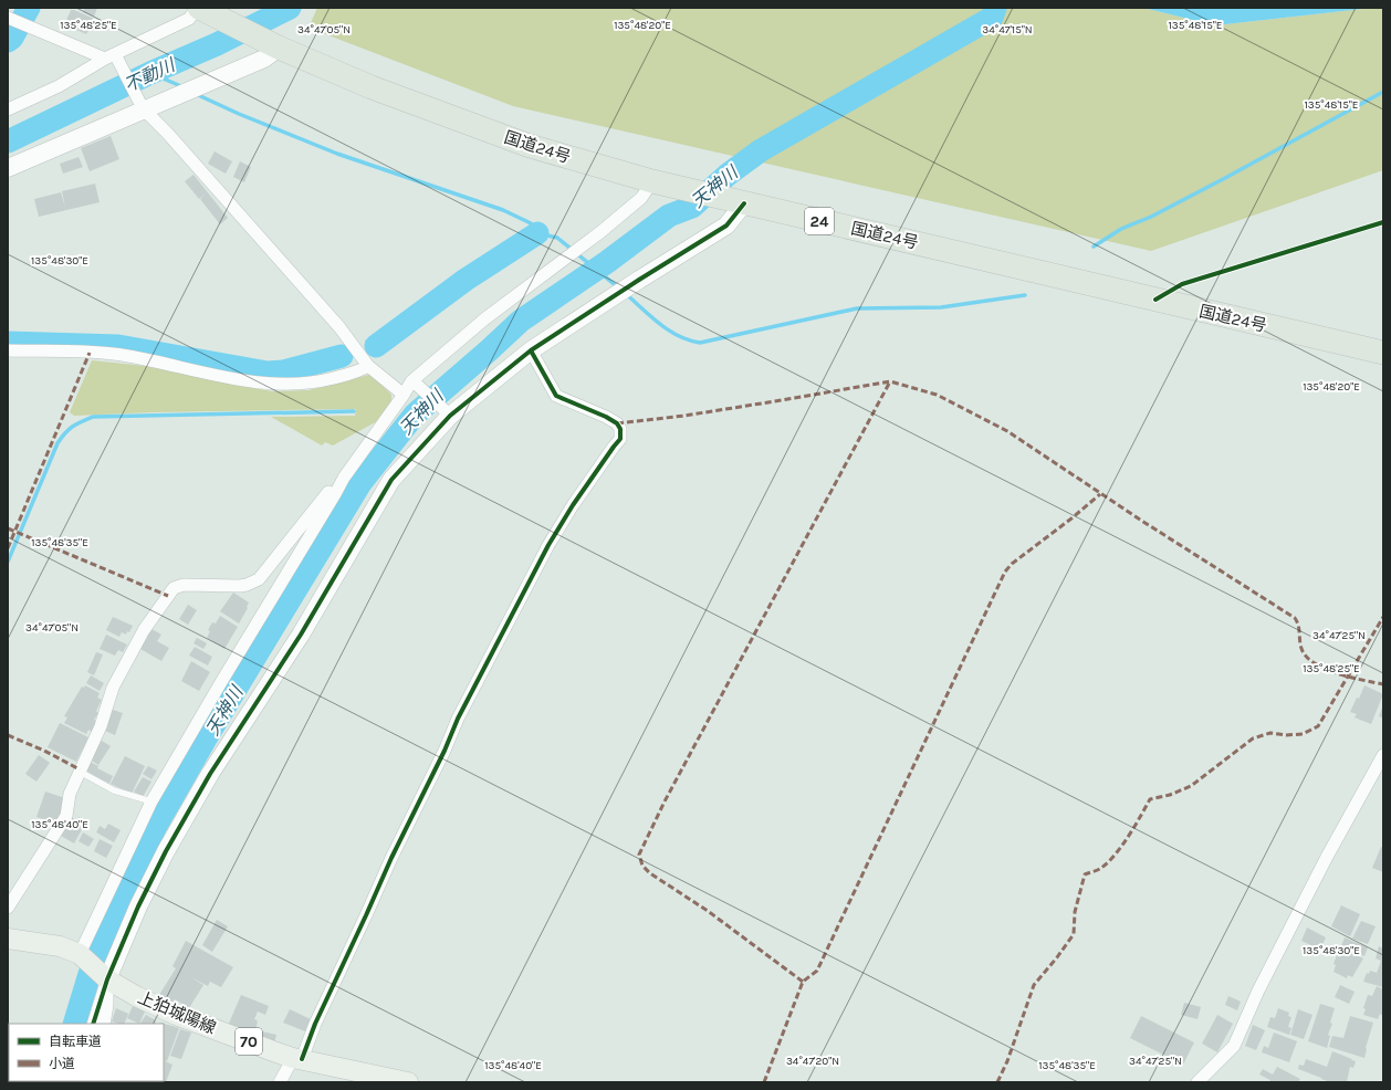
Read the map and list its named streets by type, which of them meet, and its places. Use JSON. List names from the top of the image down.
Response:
{
  "streets": {
    "highway": ["国道24号", "24"],
    "main road": ["上狛城陽線", "70"]
  },
  "water": ["不動川", "天神川"],
  "legend": ["自転車道", "小道"],
  "coordinates": [
    "135°48'25\"E",
    "135°48'20\"E",
    "135°48'15\"E",
    "34°47'05\"N",
    "34°47'15\"N",
    "135°48'30\"E",
    "135°48'35\"E",
    "34°47'25\"N",
    "135°48'40\"E",
    "34°47'20\"N"
  ]
}
